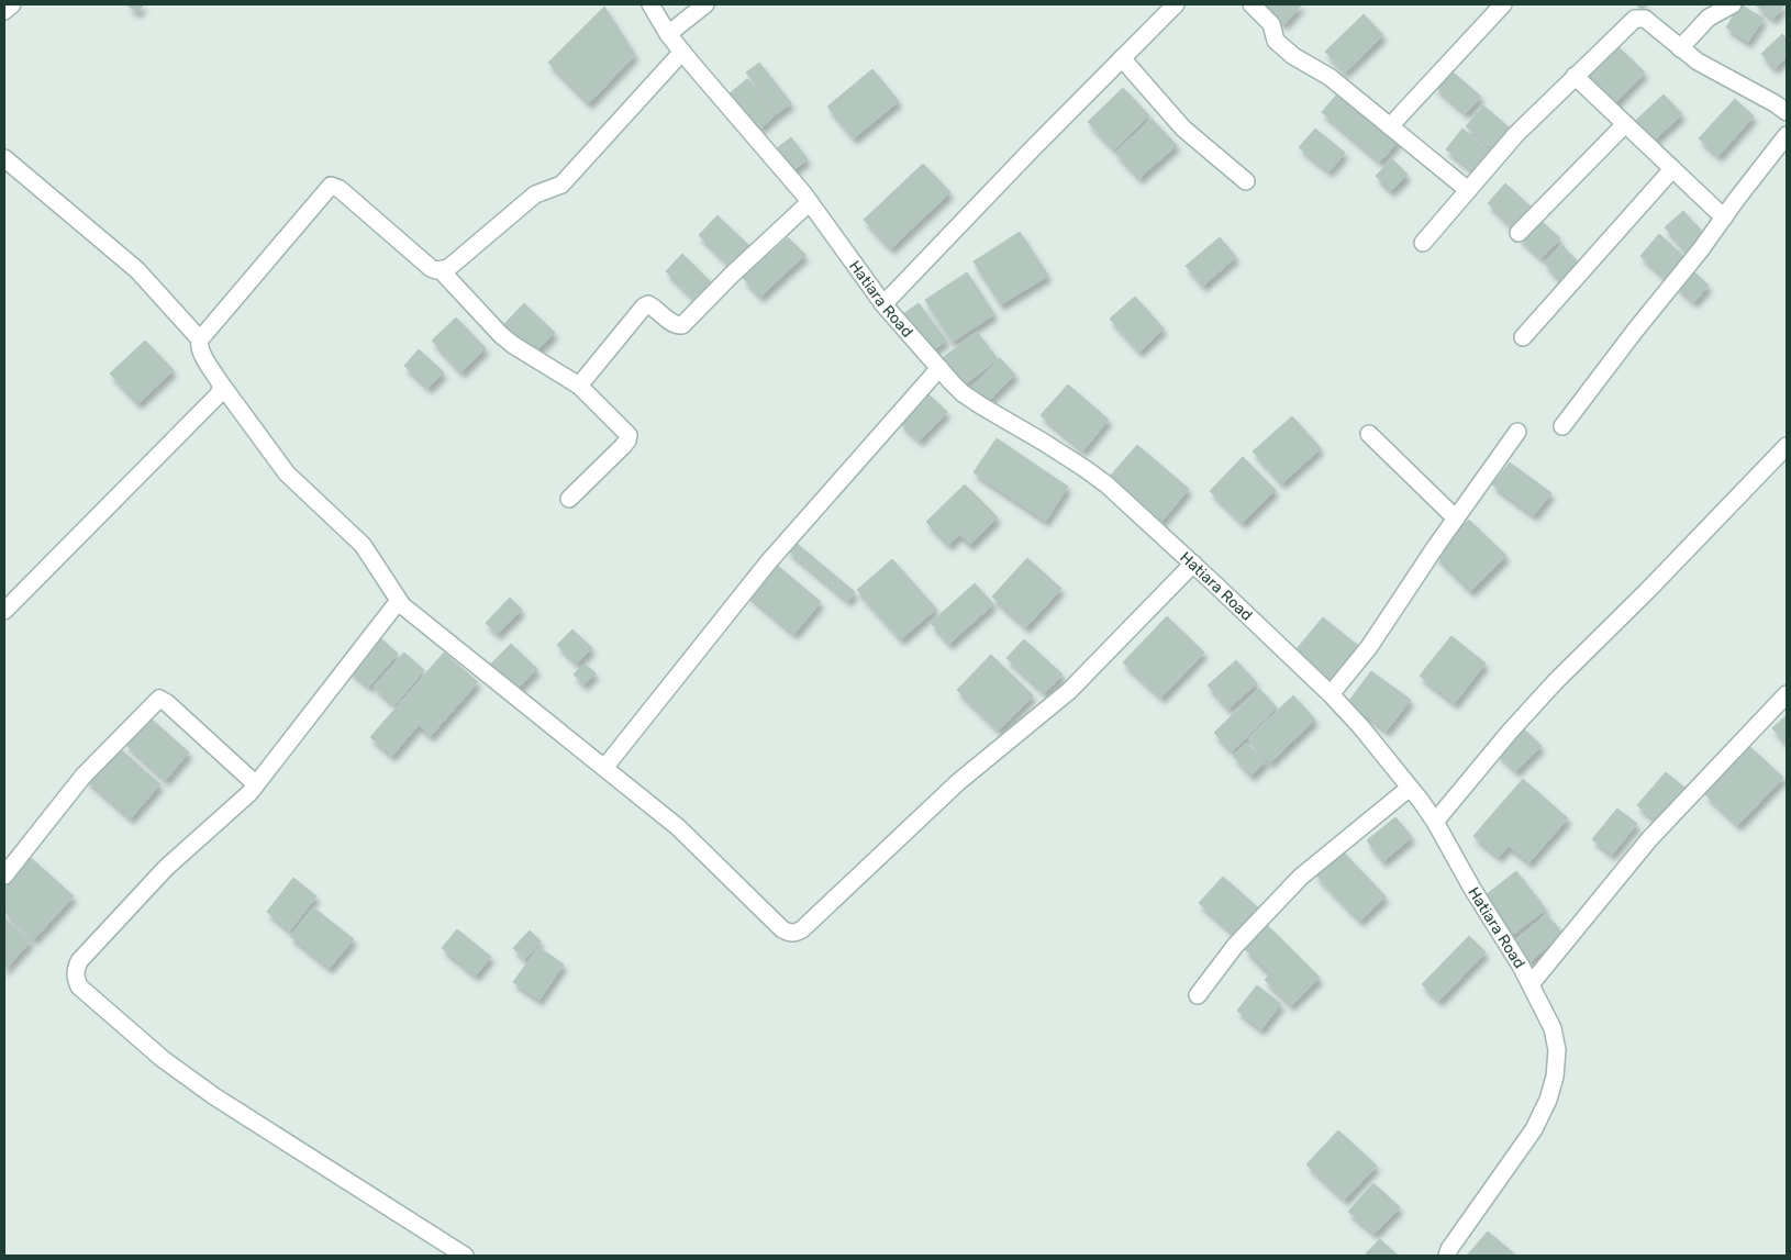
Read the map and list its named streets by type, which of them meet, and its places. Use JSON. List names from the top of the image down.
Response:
{
  "streets": {
    "street": ["Hatiara Road"]
  }
}
